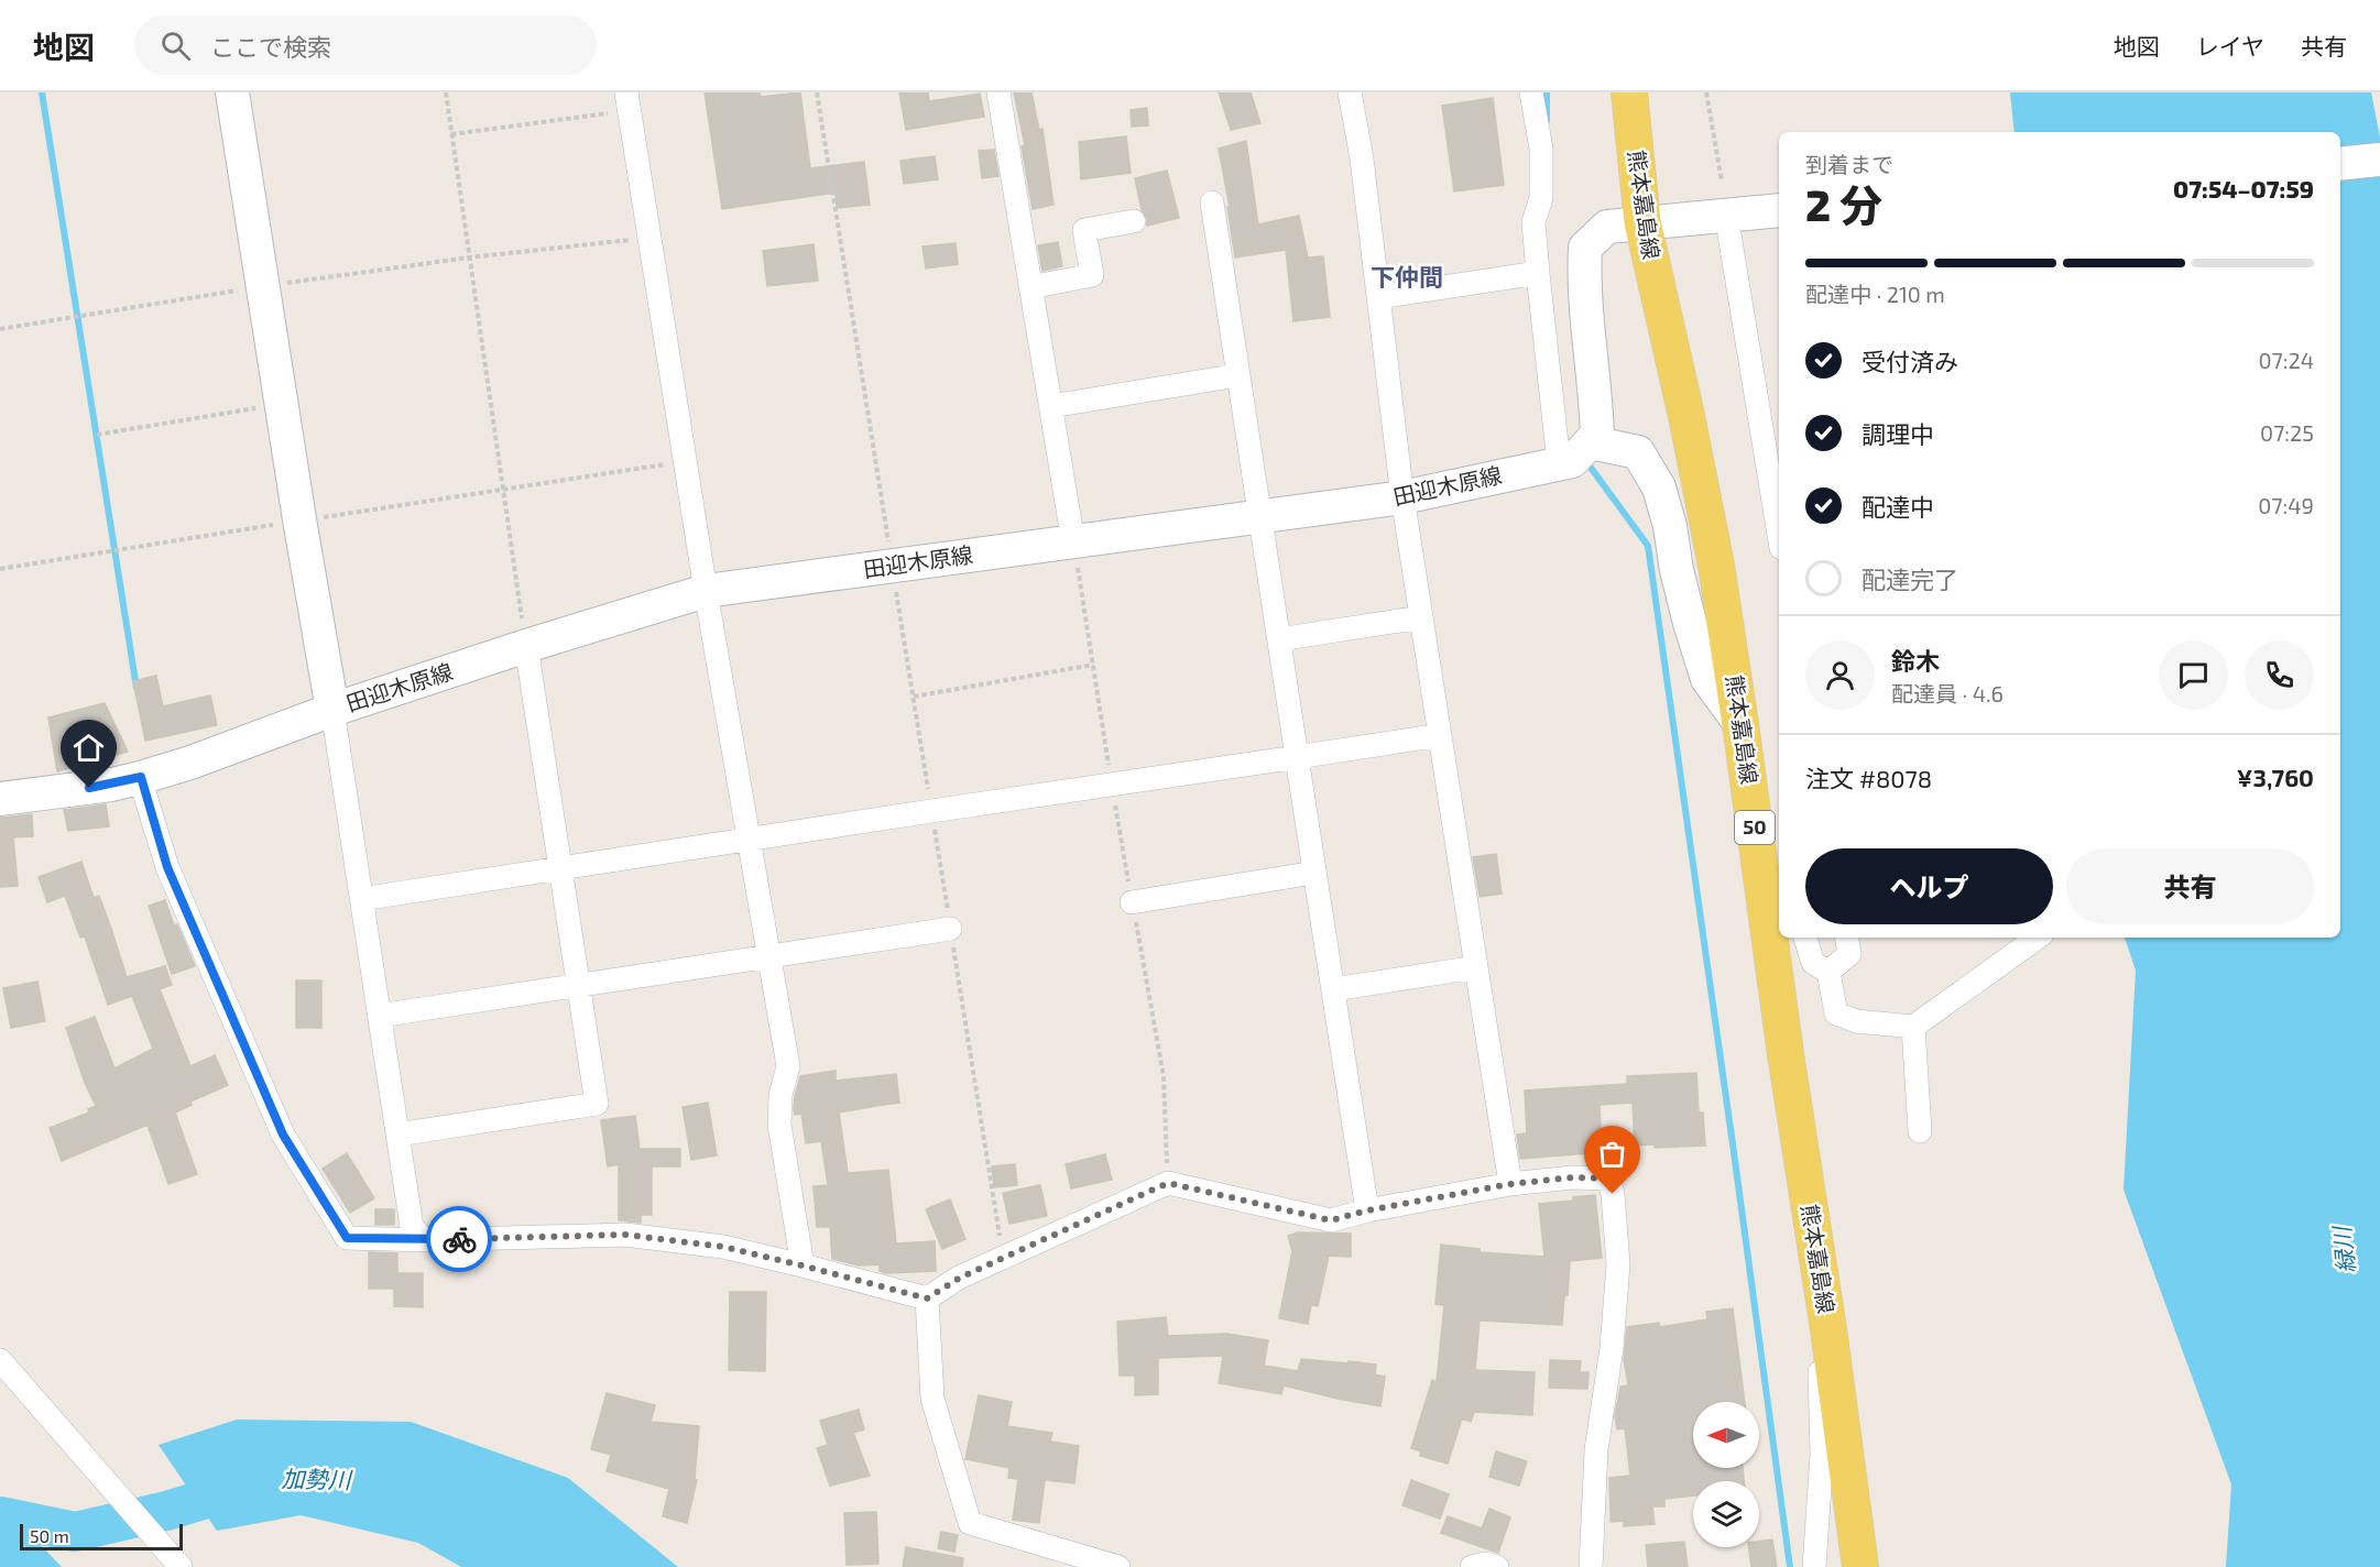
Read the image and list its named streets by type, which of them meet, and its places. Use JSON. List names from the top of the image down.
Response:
{
  "streets": {
    "main road": ["熊本嘉島線", "田迎木原線", "50"]
  },
  "districts": ["下仲間"],
  "water": ["緑川", "加勢川"],
  "scale_bar": "50 m",
  "north": "left",
  "page": {
    "header": "地図",
    "search": "ここで検索",
    "nav": ["地図", "レイヤ", "共有"],
    "heading": ["2 分", "到着まで", "07:54–07:59"],
    "panel": [
      "鈴木",
      "配達員 · 4.6",
      "注文 #8078",
      "¥3,760"
    ],
    "bar": "配達中 · 210 m",
    "list": [
      ["受付済み", "07:24"],
      ["調理中", "07:25"],
      ["配達中", "07:49"],
      "配達完了"
    ],
    "buttons": ["ヘルプ", "共有"],
    "scale": "50 m"
  }
}
